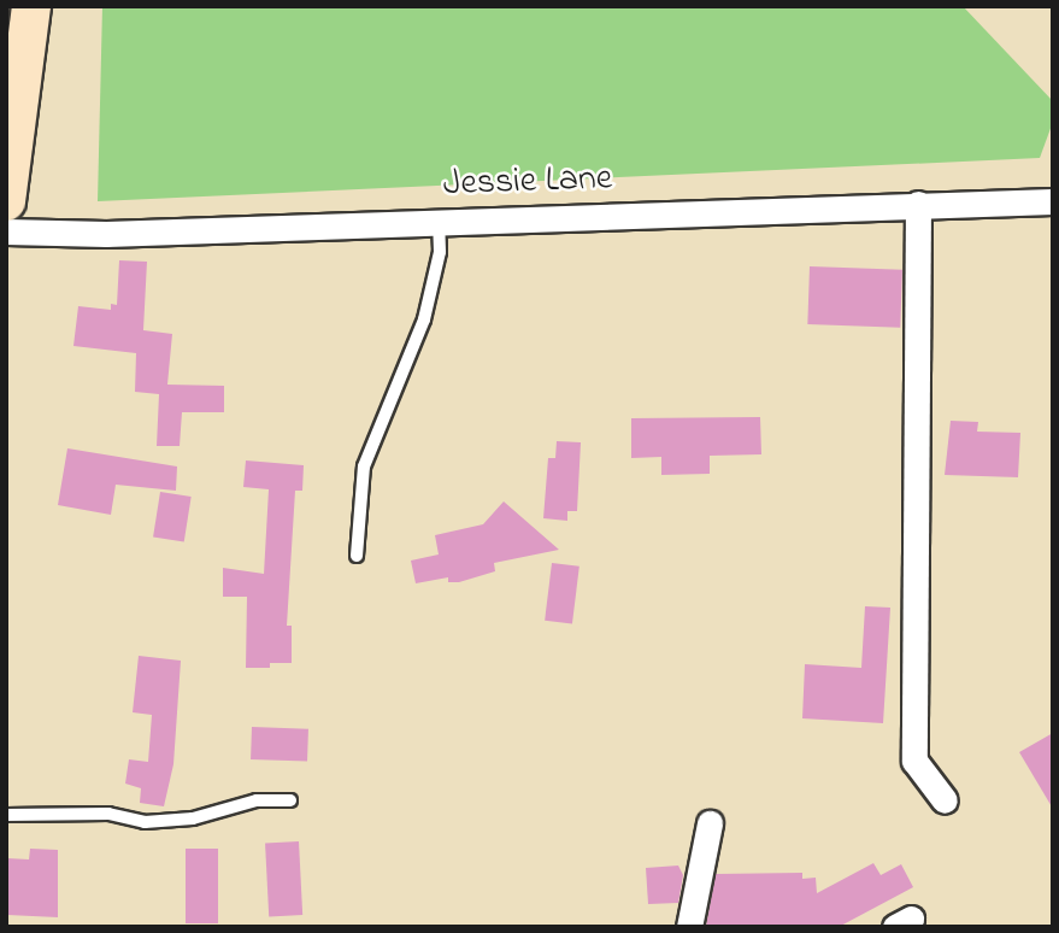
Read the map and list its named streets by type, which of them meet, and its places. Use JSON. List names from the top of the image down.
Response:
{
  "streets": {
    "street": ["Jessie Lane"]
  }
}
